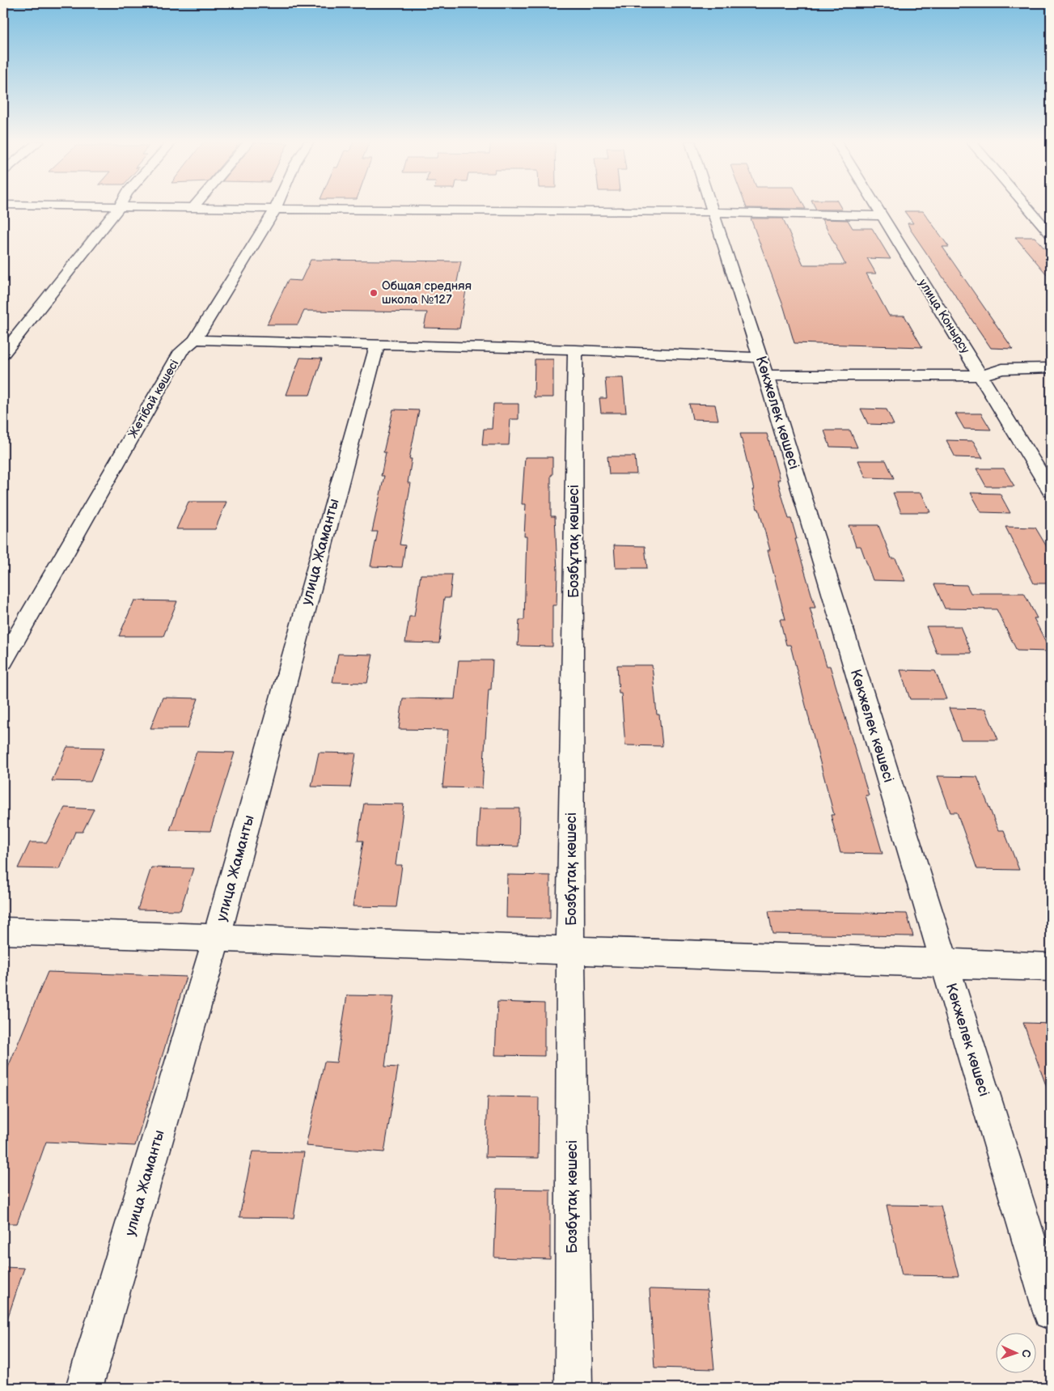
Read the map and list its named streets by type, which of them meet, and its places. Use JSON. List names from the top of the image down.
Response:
{
  "streets": {
    "street": [
      "улица Конырсу",
      "Жетібай көшесі",
      "Көкжелек көшесі",
      "Бозбұтақ көшесі",
      "улица Жаманты"
    ]
  },
  "places": ["Общая средняя школа №127"],
  "north": "right"
}
